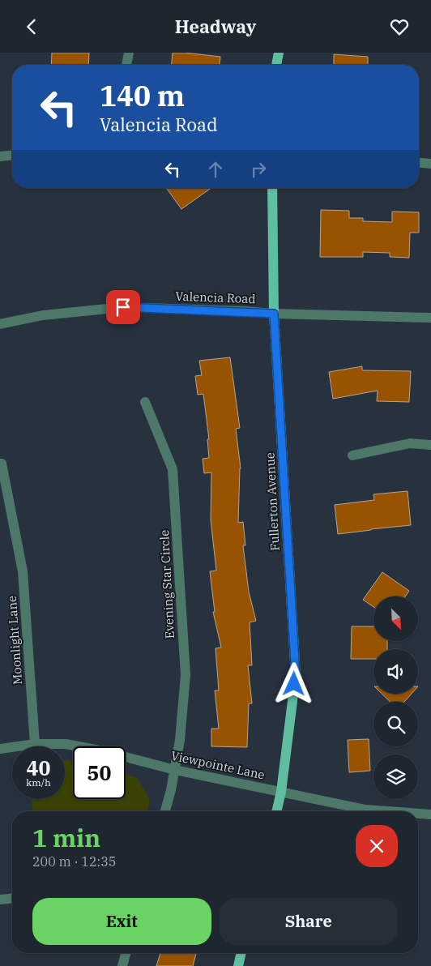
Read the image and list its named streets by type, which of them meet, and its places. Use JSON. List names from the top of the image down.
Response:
{
  "streets": {
    "main road": ["Fullerton Avenue"],
    "street": [
      "Valencia Road",
      "Evening Star Circle",
      "Moonlight Lane",
      "Viewpointe Lane"
    ]
  },
  "crossings": [
    ["Valencia Road", "Fullerton Avenue"],
    ["Fullerton Avenue", "Viewpointe Lane"],
    ["Evening Star Circle", "Viewpointe Lane"],
    ["Moonlight Lane", "Viewpointe Lane"]
  ],
  "north": "bottom right",
  "page": {
    "header": "Headway",
    "turn": ["140 m", "Valencia Road"],
    "speed": "40 km/h",
    "limit": "50",
    "heading": ["1 min", "200 m · 12:35"],
    "buttons": ["Exit", "Share"]
  }
}
